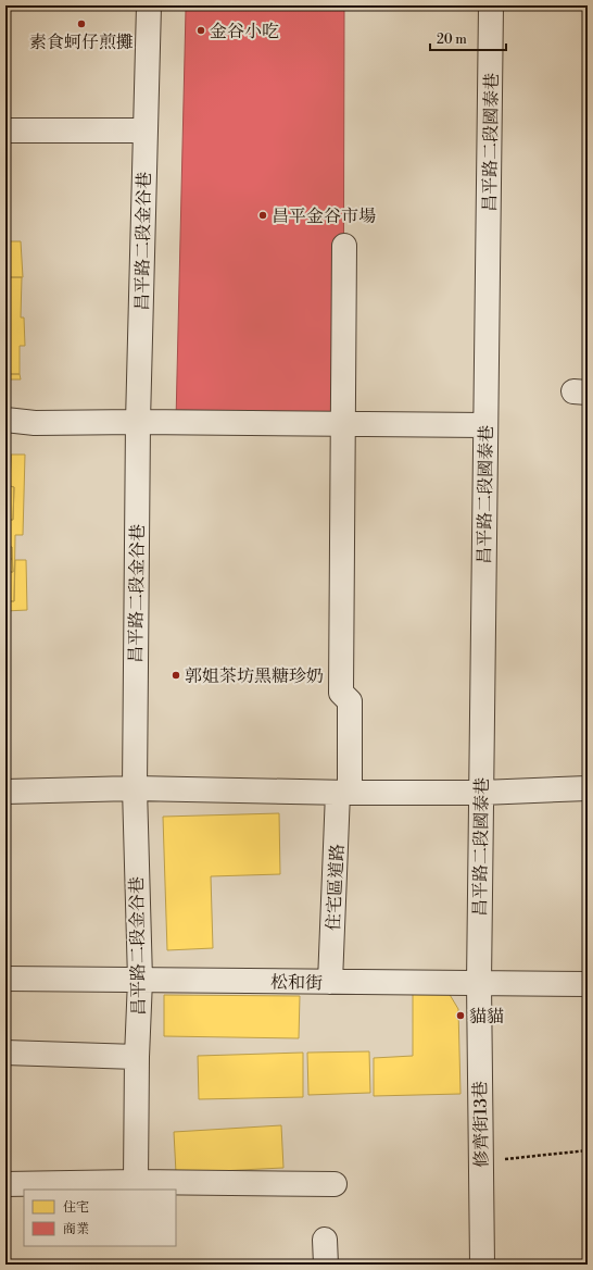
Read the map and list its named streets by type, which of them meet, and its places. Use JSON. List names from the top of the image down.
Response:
{
  "streets": {
    "street": [
      "昌平路二段國泰巷",
      "昌平路二段金谷巷",
      "住宅區道路",
      "松和街",
      "修齊街13巷"
    ]
  },
  "crossings": [
    ["昌平路二段國泰巷", "松和街"],
    ["昌平路二段國泰巷", "修齊街13巷"],
    ["昌平路二段金谷巷", "松和街"],
    ["住宅區道路", "松和街"],
    ["松和街", "修齊街13巷"]
  ],
  "places": [
    "素食蚵仔煎攤",
    "金谷小吃",
    "昌平金谷市場",
    "郭姐茶坊黑糖珍奶",
    "貓貓"
  ],
  "legend": ["住宅", "商業"],
  "scale_bar": "20 m"
}
